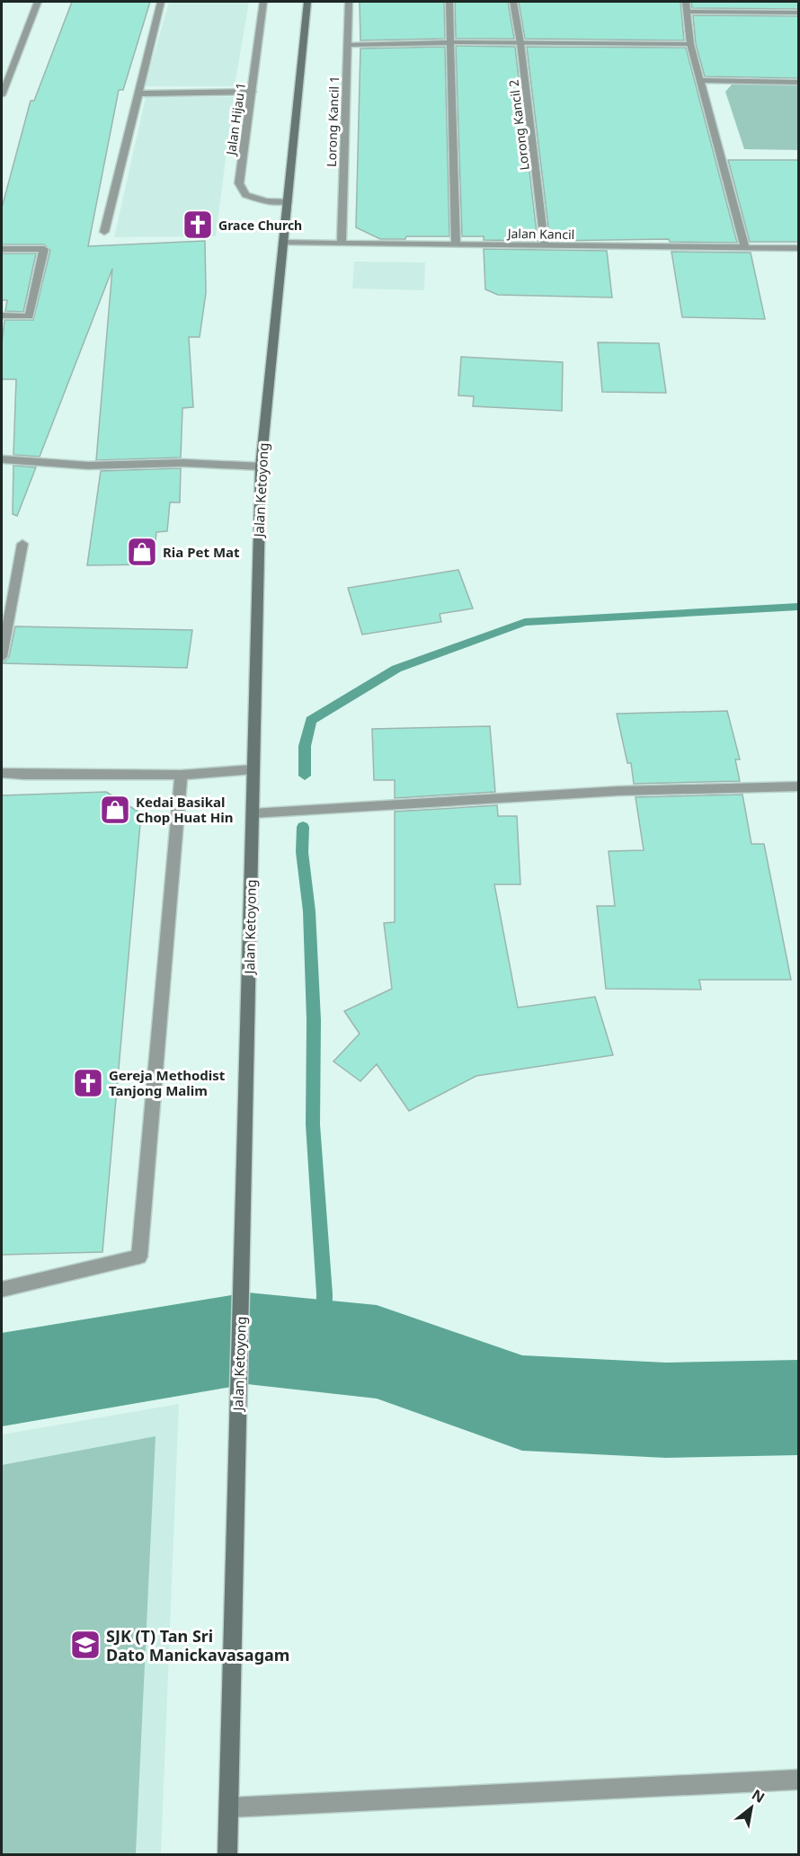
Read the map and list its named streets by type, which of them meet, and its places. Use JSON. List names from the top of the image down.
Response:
{
  "streets": {
    "street": [
      "Jalan Hijau 1",
      "Lorong Kancil 1",
      "Lorong Kancil 2",
      "Jalan Kancil",
      "Jalan Ketoyong"
    ]
  },
  "crossings": [
    ["Jalan Hijau 1", "Jalan Ketoyong"],
    ["Lorong Kancil 1", "Jalan Kancil"],
    ["Lorong Kancil 2", "Jalan Kancil"],
    ["Jalan Kancil", "Jalan Ketoyong"]
  ],
  "places": {
    "church": ["Grace Church", "Gereja Methodist Tanjong Malim"],
    "shop": ["Ria Pet Mat", "Kedai Basikal Chop Huat Hin"],
    "school or university": ["SJK (T) Tan Sri Dato Manickavasagam"]
  },
  "north": "top right"
}
